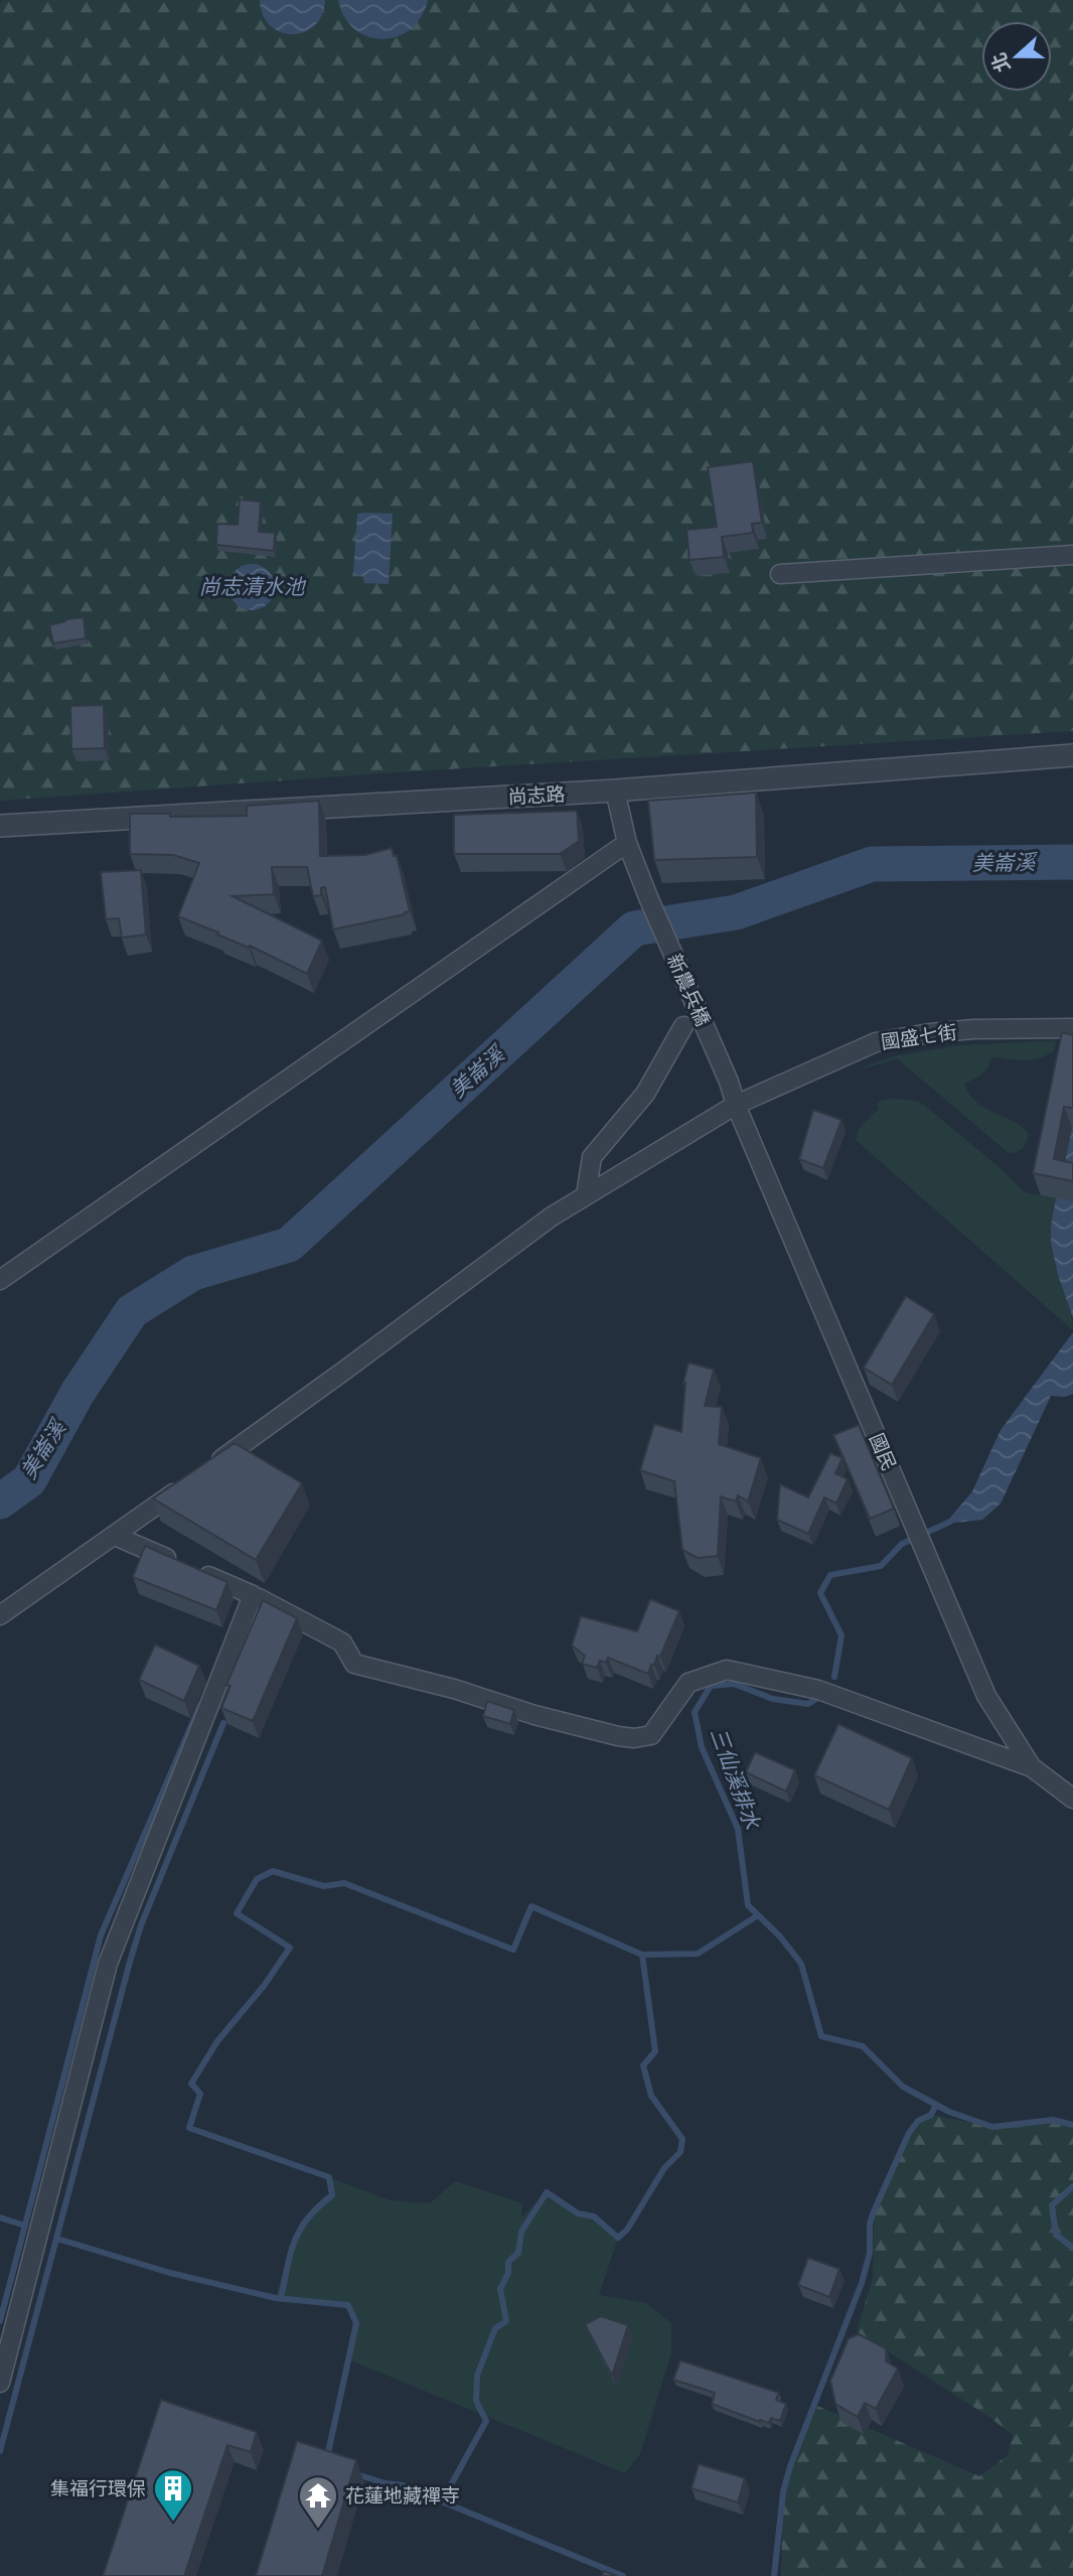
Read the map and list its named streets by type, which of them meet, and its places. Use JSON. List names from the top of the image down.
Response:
{
  "streets": {
    "street": [
      "尚志路",
      "新農兵橋",
      "國盛七街",
      "國民"
    ]
  },
  "crossings": [
    ["尚志路", "新農兵橋"],
    ["新農兵橋", "國民"],
    ["國盛七街", "國民"]
  ],
  "water": ["尚志清水池", "美崙溪", "三仙溪排水"],
  "places": {
    "building": ["集福行環保"],
    "temple": ["花蓮地藏禪寺"]
  },
  "north": "left"
}
